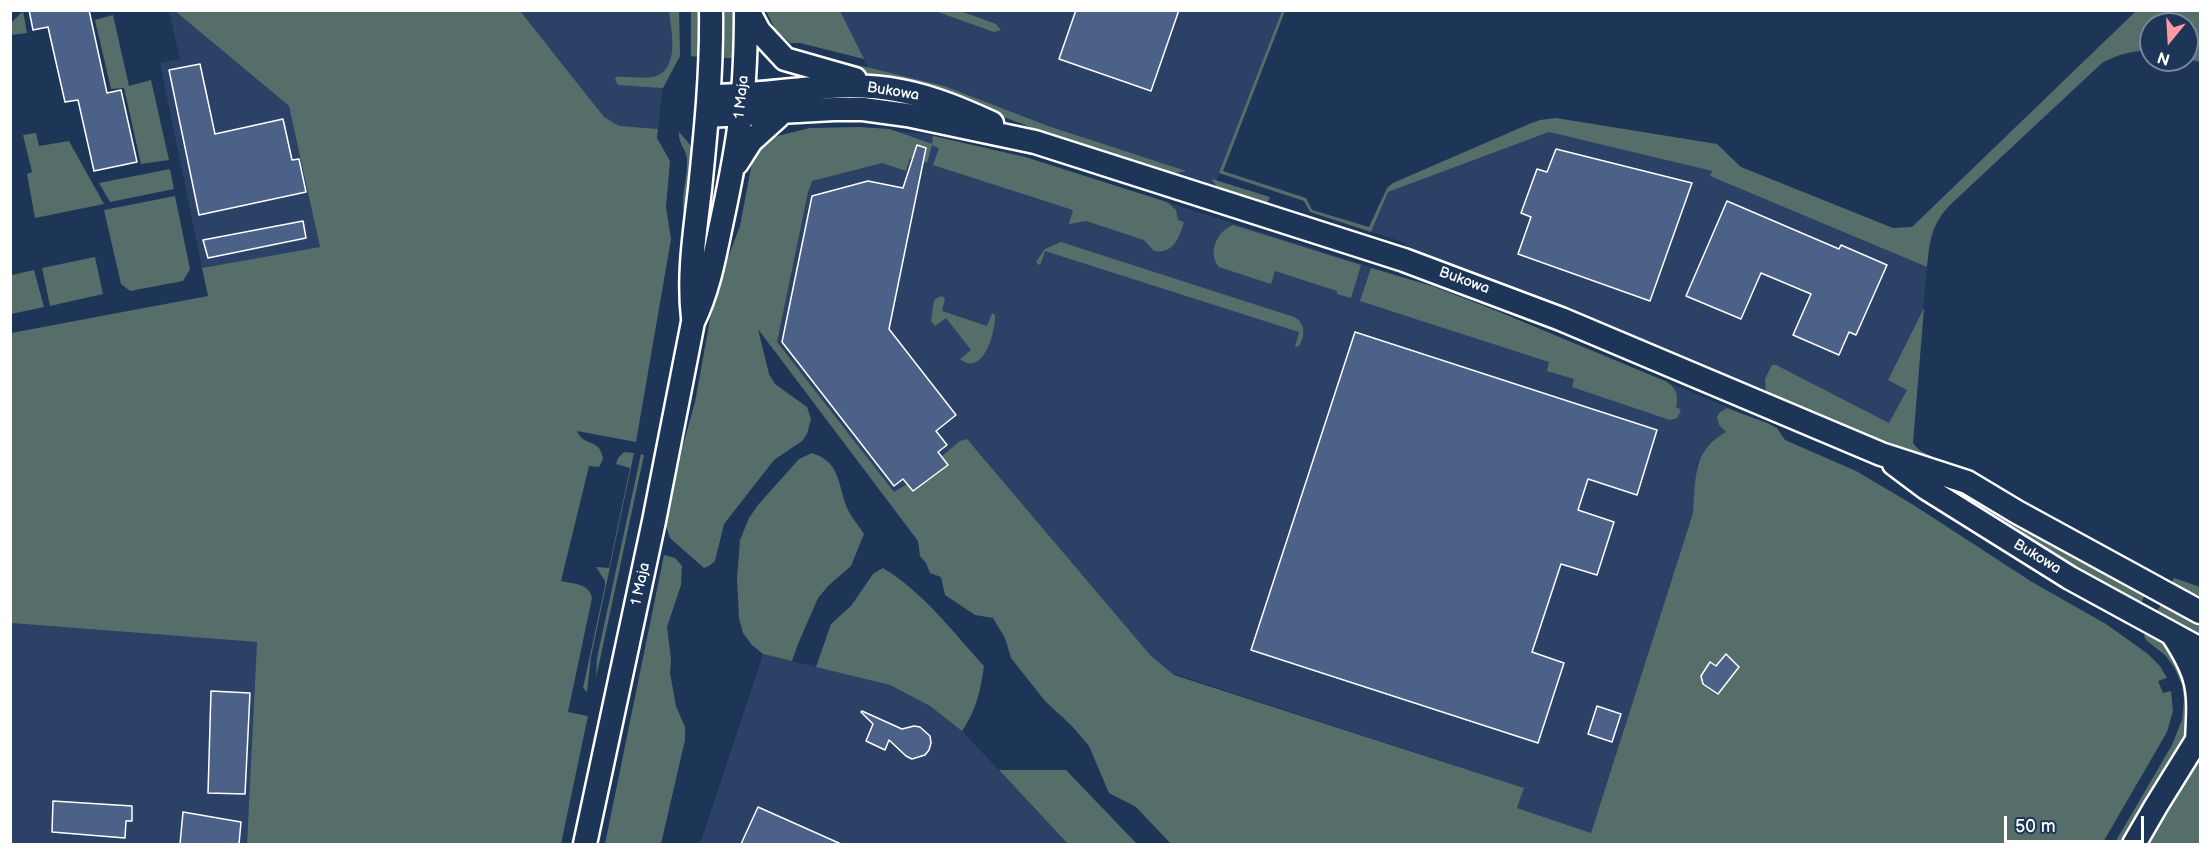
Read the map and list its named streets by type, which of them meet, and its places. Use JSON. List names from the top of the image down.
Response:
{
  "streets": {
    "street": ["Bukowa", "1 Maja"]
  },
  "crossings": [
    ["Bukowa", "1 Maja"]
  ],
  "scale_bar": "50 m",
  "north": "bottom"
}
